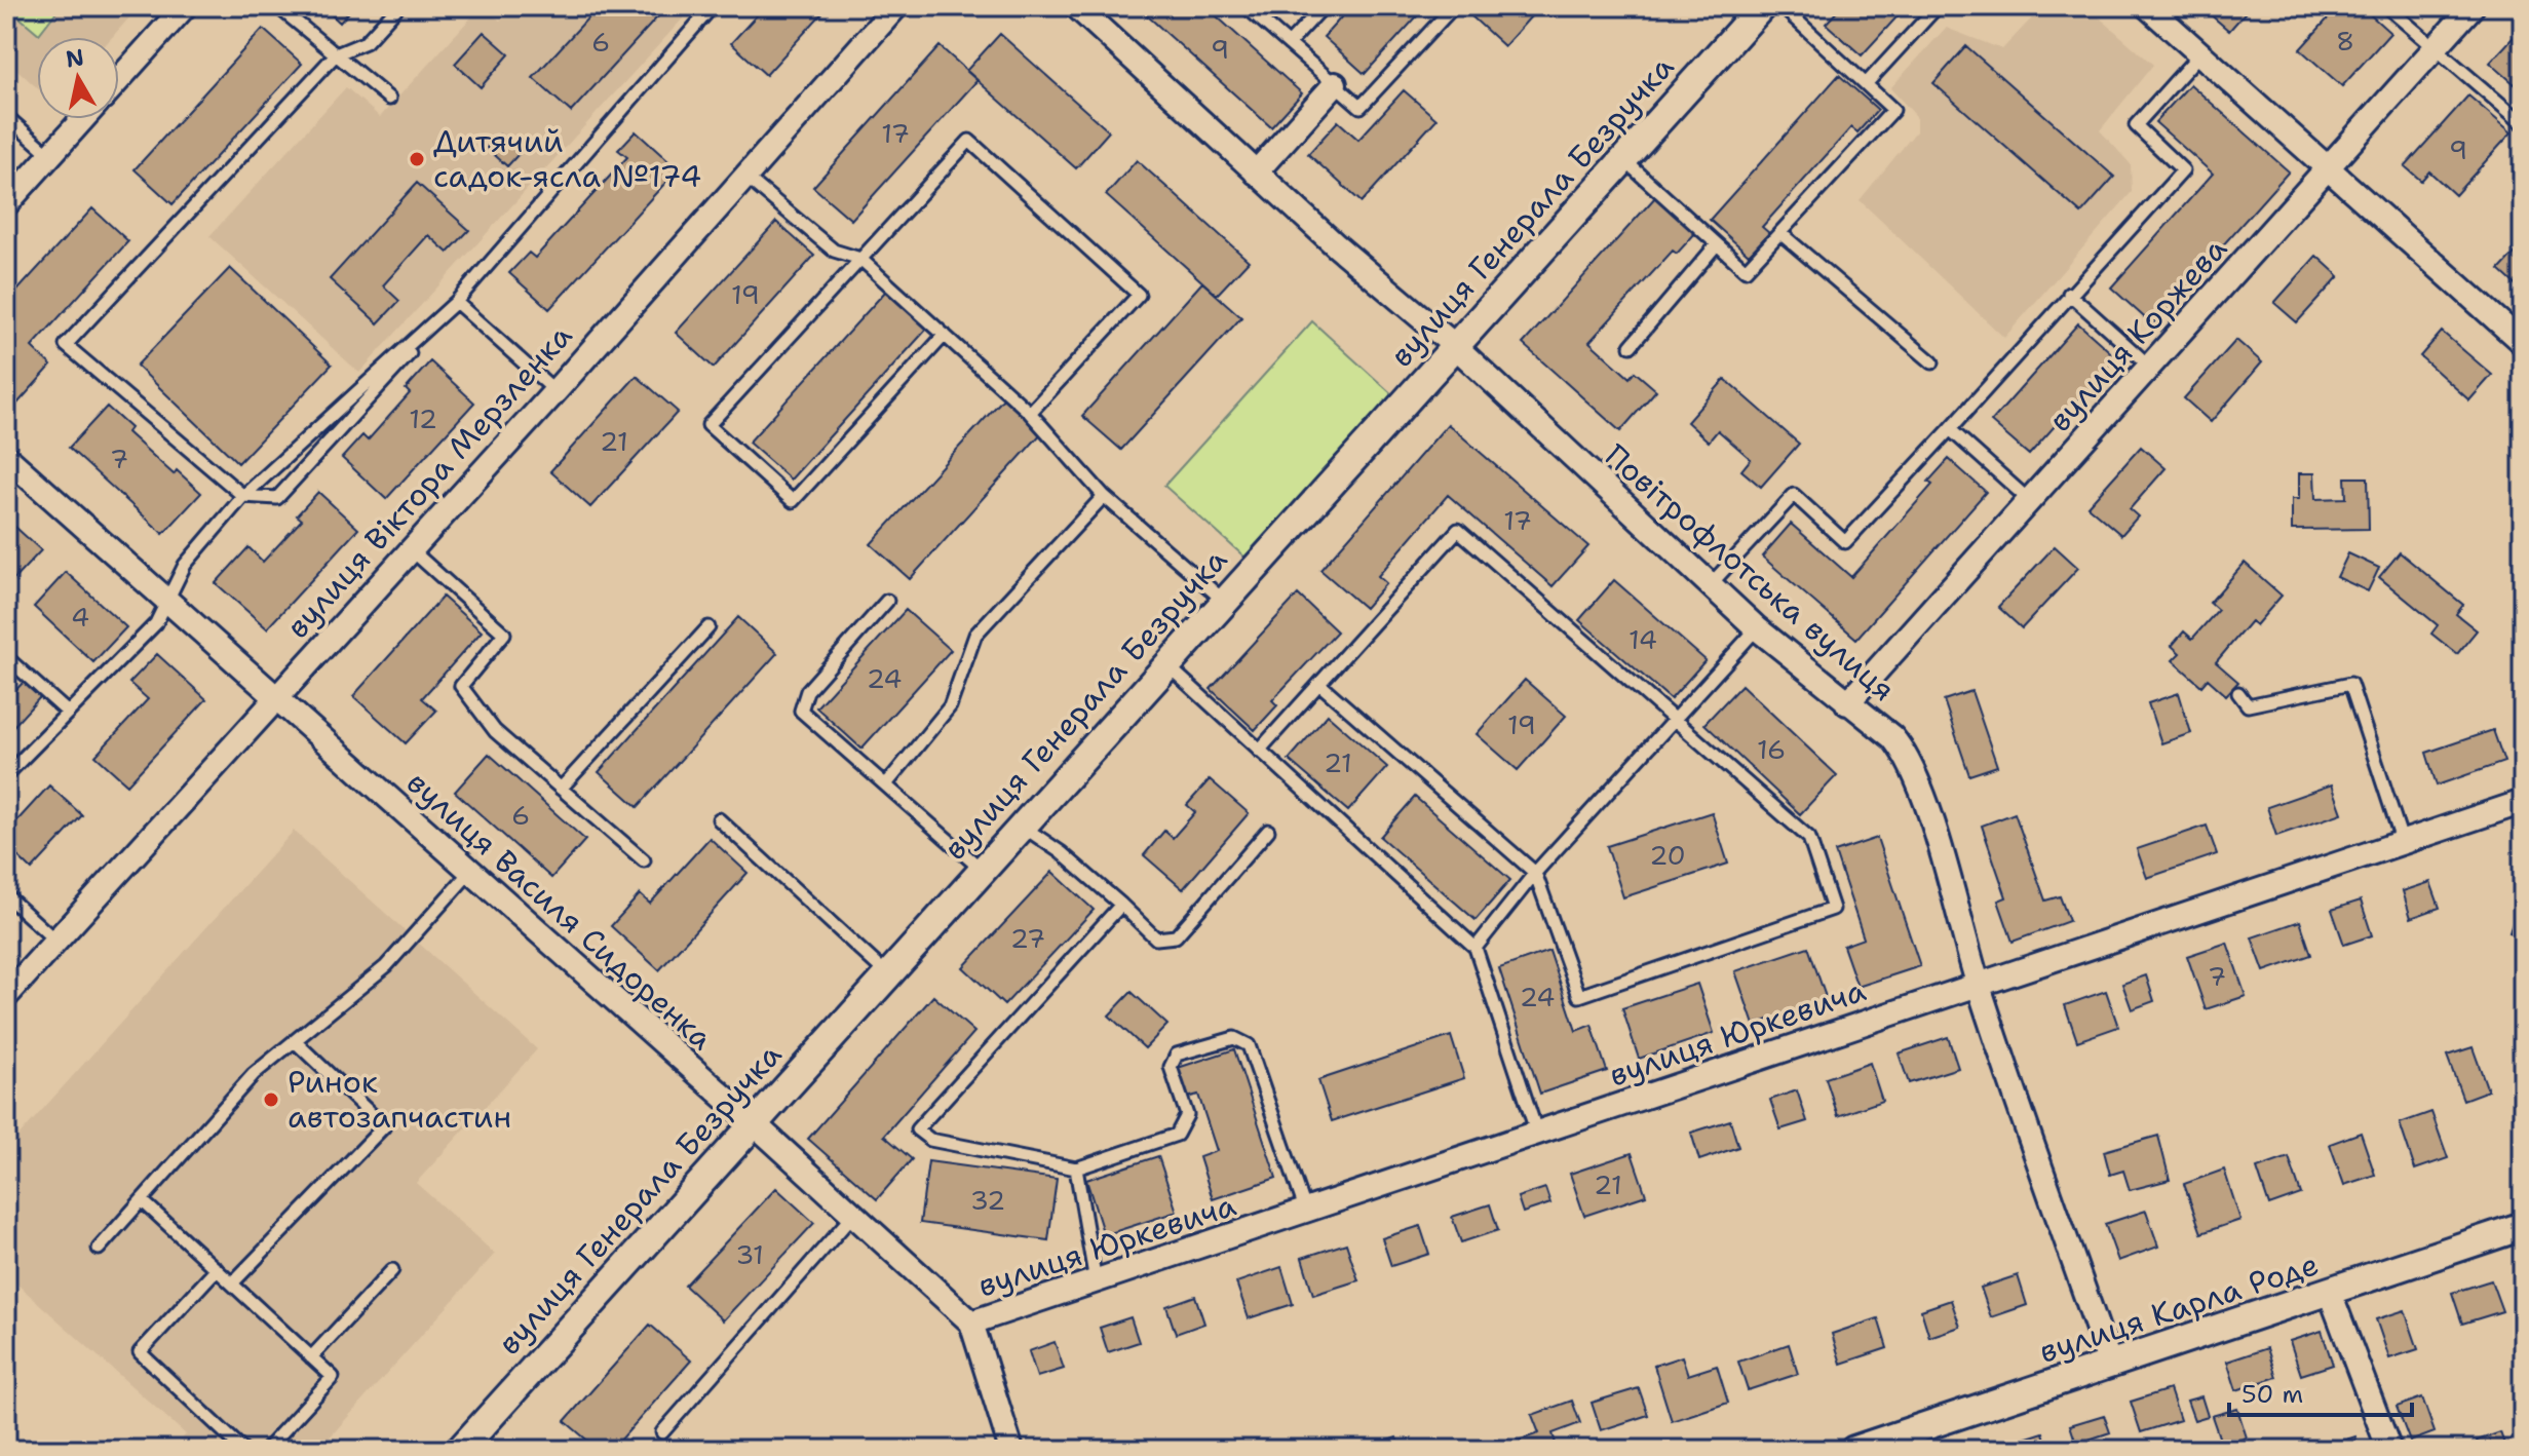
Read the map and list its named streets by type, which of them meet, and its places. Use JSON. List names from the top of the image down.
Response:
{
  "streets": {
    "street": [
      "вулиця Генерала Безручка",
      "вулиця Коржева",
      "вулиця Віктора Мерзленка",
      "Повітрофлотська вулиця",
      "вулиця Василя Сидоренка",
      "вулиця Юркевича",
      "вулиця Карла Роде"
    ]
  },
  "crossings": [
    ["вулиця Генерала Безручка", "Повітрофлотська вулиця"],
    ["вулиця Генерала Безручка", "вулиця Василя Сидоренка"],
    ["вулиця Коржева", "Повітрофлотська вулиця"],
    ["вулиця Віктора Мерзленка", "вулиця Василя Сидоренка"],
    ["Повітрофлотська вулиця", "вулиця Юркевича"],
    ["Повітрофлотська вулиця", "вулиця Карла Роде"],
    ["вулиця Василя Сидоренка", "вулиця Юркевича"]
  ],
  "places": ["Дитячий садок-ясла №174", "Ринок автозапчастин"],
  "house_numbers": [
    "8",
    "6",
    "9",
    "17",
    "9",
    "19",
    "12",
    "21",
    "7",
    "17",
    "4",
    "14",
    "24",
    "19",
    "16",
    "21",
    "6",
    "20",
    "27",
    "7",
    "24",
    "21",
    "32",
    "31"
  ],
  "scale_bar": "50 m",
  "north": "top"
}
